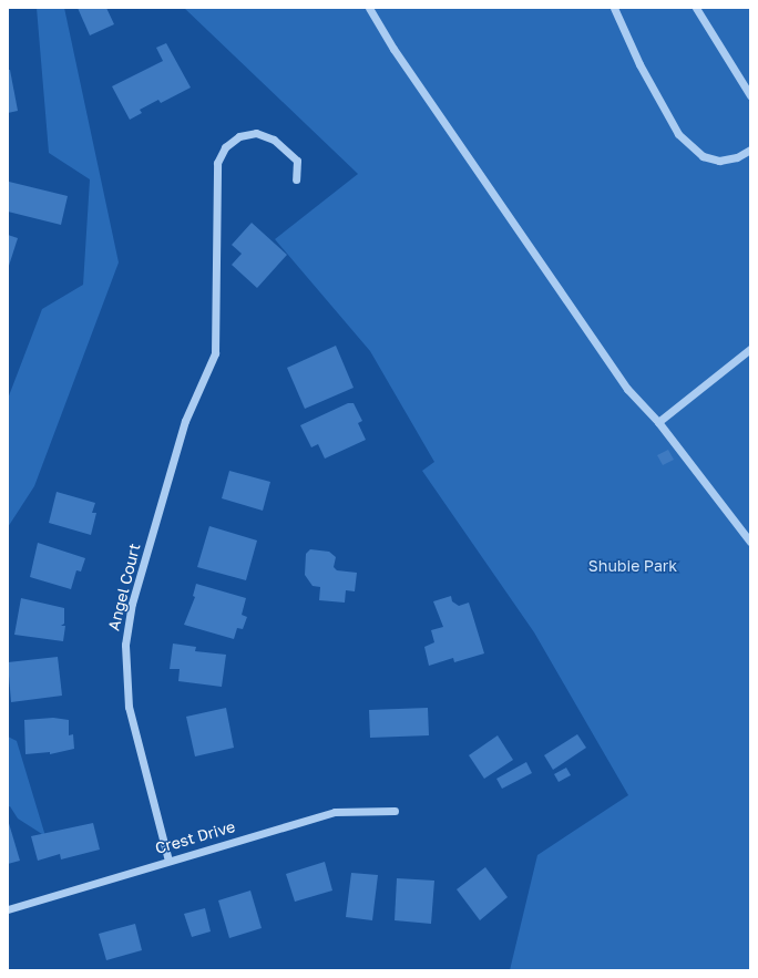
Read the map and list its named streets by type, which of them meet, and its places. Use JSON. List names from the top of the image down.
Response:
{
  "streets": {
    "street": ["Angel Court", "Crest Drive"]
  },
  "crossings": [
    ["Angel Court", "Crest Drive"]
  ],
  "parks": ["Shubie Park"]
}
